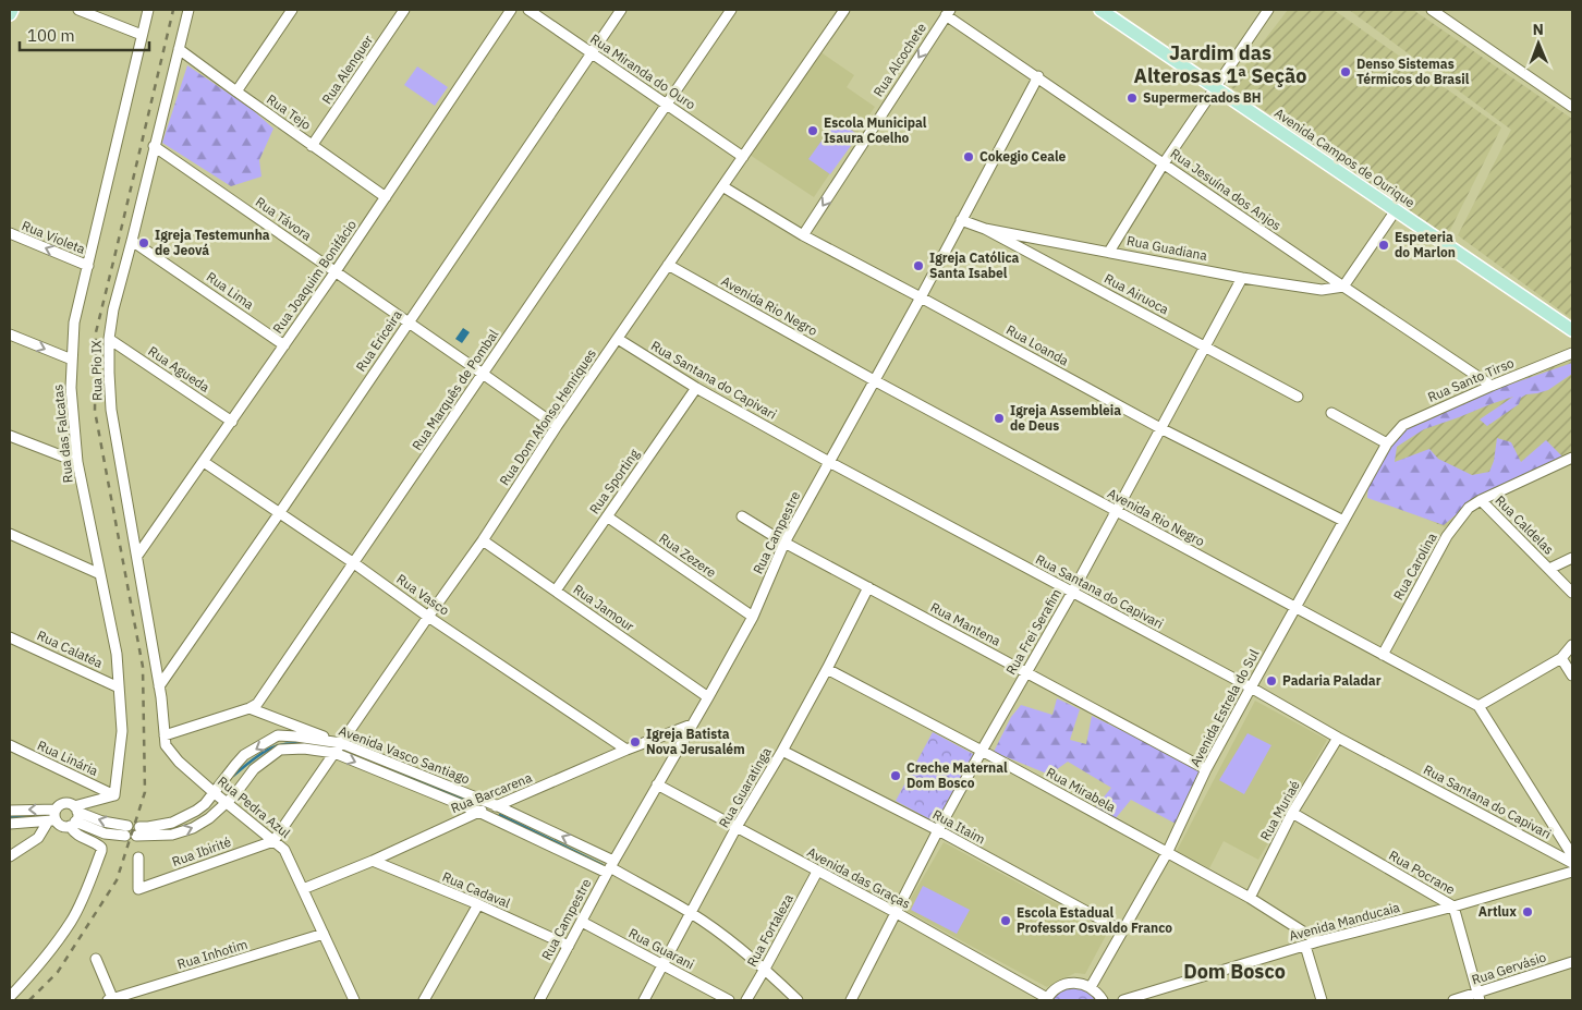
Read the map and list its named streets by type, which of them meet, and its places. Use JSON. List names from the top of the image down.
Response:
{
  "streets": {
    "main road": ["Avenida Campos de Ourique"],
    "street": [
      "Rua Alcochete",
      "Rua Alenquer",
      "Rua Miranda do Ouro",
      "Rua Tejo",
      "Rua Jesuína dos Anjos",
      "Rua Távora",
      "Rua Violeta",
      "Rua Guadiana",
      "Rua Joaquim Bonifácio",
      "Rua Lima",
      "Rua Airuoca",
      "Avenida Rio Negro",
      "Rua Ericeira",
      "Rua Loanda",
      "Rua Agueda",
      "Rua Pio IX",
      "Rua Santana do Capivari",
      "Rua Santo Tirso",
      "Rua Marquês de Pombal",
      "Rua Dom Afonso Henriques",
      "Rua das Falcatas",
      "Rua Sporting",
      "Rua Caldelas",
      "Rua Campestre",
      "Rua Zezere",
      "Rua Carolina",
      "Rua Vasco",
      "Rua Jamour",
      "Rua Mantena",
      "Rua Frei Serafim",
      "Rua Calatéa",
      "Avenida Estrela do Sul",
      "Avenida Vasco Santiago",
      "Rua Linária",
      "Rua Guaratinga",
      "Rua Mirabela",
      "Rua Barcarena",
      "Rua Pedra Azul",
      "Rua Muriaé",
      "Rua Itaim",
      "Rua Ibirité",
      "Rua Pocrane",
      "Avenida das Graças",
      "Rua Cadaval",
      "Avenida Manducaia",
      "Rua Fortaleza",
      "Rua Guarani",
      "Rua Inhotim",
      "Rua Gervásio"
    ]
  },
  "crossings": [
    ["Rua Alcochete", "Rua Jesuína dos Anjos"],
    ["Rua Alcochete", "Rua Loanda"],
    ["Rua Alenquer", "Rua Tejo"],
    ["Rua Miranda do Ouro", "Rua Ericeira"],
    ["Rua Miranda do Ouro", "Rua Marquês de Pombal"],
    ["Rua Miranda do Ouro", "Rua Dom Afonso Henriques"],
    ["Rua Tejo", "Rua Joaquim Bonifácio"],
    ["Rua Tejo", "Rua Pio IX"],
    ["Rua Jesuína dos Anjos", "Rua Guadiana"],
    ["Rua Jesuína dos Anjos", "Rua Santo Tirso"],
    ["Rua Jesuína dos Anjos", "Rua Campestre"],
    ["Rua Távora", "Rua Joaquim Bonifácio"],
    ["Rua Távora", "Rua Ericeira"],
    ["Rua Távora", "Rua Pio IX"],
    ["Rua Távora", "Rua Marquês de Pombal"],
    ["Rua Távora", "Rua Dom Afonso Henriques"],
    ["Rua Violeta", "Rua das Falcatas"],
    ["Rua Guadiana", "Rua Airuoca"],
    ["Rua Guadiana", "Rua Frei Serafim"],
    ["Rua Joaquim Bonifácio", "Rua Lima"],
    ["Rua Joaquim Bonifácio", "Rua Agueda"],
    ["Rua Joaquim Bonifácio", "Rua Pio IX"],
    ["Rua Joaquim Bonifácio", "Rua Vasco"],
    ["Rua Lima", "Rua Pio IX"],
    ["Rua Airuoca", "Rua Campestre"],
    ["Rua Airuoca", "Rua Frei Serafim"],
    ["Avenida Rio Negro", "Rua Dom Afonso Henriques"],
    ["Avenida Rio Negro", "Rua Campestre"],
    ["Avenida Rio Negro", "Rua Carolina"],
    ["Avenida Rio Negro", "Rua Frei Serafim"],
    ["Avenida Rio Negro", "Avenida Estrela do Sul"],
    ["Rua Ericeira", "Rua Pio IX"],
    ["Rua Ericeira", "Rua Vasco"],
    ["Rua Loanda", "Rua Dom Afonso Henriques"],
    ["Rua Loanda", "Rua Campestre"],
    ["Rua Loanda", "Rua Frei Serafim"],
    ["Rua Loanda", "Avenida Estrela do Sul"],
    ["Rua Agueda", "Rua Pio IX"],
    ["Rua Pio IX", "Rua Marquês de Pombal"],
    ["Rua Pio IX", "Rua Pedra Azul"],
    ["Rua Santana do Capivari", "Rua Dom Afonso Henriques"],
    ["Rua Santana do Capivari", "Rua Sporting"],
    ["Rua Santana do Capivari", "Rua Campestre"],
    ["Rua Santana do Capivari", "Rua Frei Serafim"],
    ["Rua Santana do Capivari", "Avenida Estrela do Sul"],
    ["Rua Santana do Capivari", "Rua Muriaé"],
    ["Rua Santo Tirso", "Avenida Estrela do Sul"],
    ["Rua Marquês de Pombal", "Rua Vasco"],
    ["Rua Marquês de Pombal", "Rua Pedra Azul"],
    ["Rua Dom Afonso Henriques", "Rua Vasco"],
    ["Rua Dom Afonso Henriques", "Rua Jamour"],
    ["Rua Dom Afonso Henriques", "Avenida Vasco Santiago"],
    ["Rua Dom Afonso Henriques", "Rua Pedra Azul"],
    ["Rua Dom Afonso Henriques", "Rua Ibirité"],
    ["Rua das Falcatas", "Rua Calatéa"],
    ["Rua das Falcatas", "Rua Linária"],
    ["Rua Sporting", "Rua Zezere"],
    ["Rua Sporting", "Rua Jamour"],
    ["Rua Caldelas", "Rua Carolina"],
    ["Rua Campestre", "Rua Zezere"],
    ["Rua Campestre", "Rua Jamour"],
    ["Rua Campestre", "Rua Mantena"],
    ["Rua Campestre", "Avenida Vasco Santiago"],
    ["Rua Campestre", "Rua Barcarena"],
    ["Rua Campestre", "Avenida das Graças"],
    ["Rua Campestre", "Rua Cadaval"],
    ["Rua Campestre", "Rua Guarani"],
    ["Rua Vasco", "Rua Barcarena"],
    ["Rua Mantena", "Rua Frei Serafim"],
    ["Rua Mantena", "Avenida Estrela do Sul"],
    ["Rua Mantena", "Rua Guaratinga"],
    ["Rua Frei Serafim", "Rua Mirabela"],
    ["Rua Frei Serafim", "Rua Itaim"],
    ["Rua Frei Serafim", "Avenida das Graças"],
    ["Avenida Estrela do Sul", "Rua Mirabela"],
    ["Avenida Estrela do Sul", "Rua Itaim"],
    ["Avenida Vasco Santiago", "Rua Guaratinga"],
    ["Avenida Vasco Santiago", "Rua Barcarena"],
    ["Avenida Vasco Santiago", "Rua Pedra Azul"],
    ["Avenida Vasco Santiago", "Rua Fortaleza"],
    ["Rua Guaratinga", "Rua Mirabela"],
    ["Rua Guaratinga", "Rua Itaim"],
    ["Rua Guaratinga", "Avenida das Graças"],
    ["Rua Guaratinga", "Rua Guarani"],
    ["Rua Mirabela", "Rua Muriaé"],
    ["Rua Mirabela", "Avenida Manducaia"],
    ["Rua Barcarena", "Rua Pedra Azul"],
    ["Rua Barcarena", "Rua Cadaval"],
    ["Rua Pedra Azul", "Rua Ibirité"],
    ["Rua Pedra Azul", "Rua Inhotim"],
    ["Rua Muriaé", "Rua Pocrane"],
    ["Rua Pocrane", "Avenida Manducaia"],
    ["Rua Pocrane", "Rua Gervásio"],
    ["Avenida das Graças", "Rua Fortaleza"]
  ],
  "one_way": ["Rua Alcochete", "Rua Violeta"],
  "districts": ["Jardim das Alterosas 1ª Seção", "Dom Bosco"],
  "places": [
    "Denso Sistemas Térmicos do Brasil",
    "Supermercados BH",
    "Escola Municipal Isaura Coelho",
    "Cokegio Ceale",
    "Igreja Testemunha de Jeová",
    "Espeteria do Marlon",
    "Igreja Católica Santa Isabel",
    "Igreja Assembleia de Deus",
    "Padaria Paladar",
    "Igreja Batista Nova Jerusalém",
    "Creche Maternal Dom Bosco",
    "Artlux",
    "Escola Estadual Professor Osvaldo Franco"
  ],
  "scale_bar": "100 m",
  "north": "top"
}
